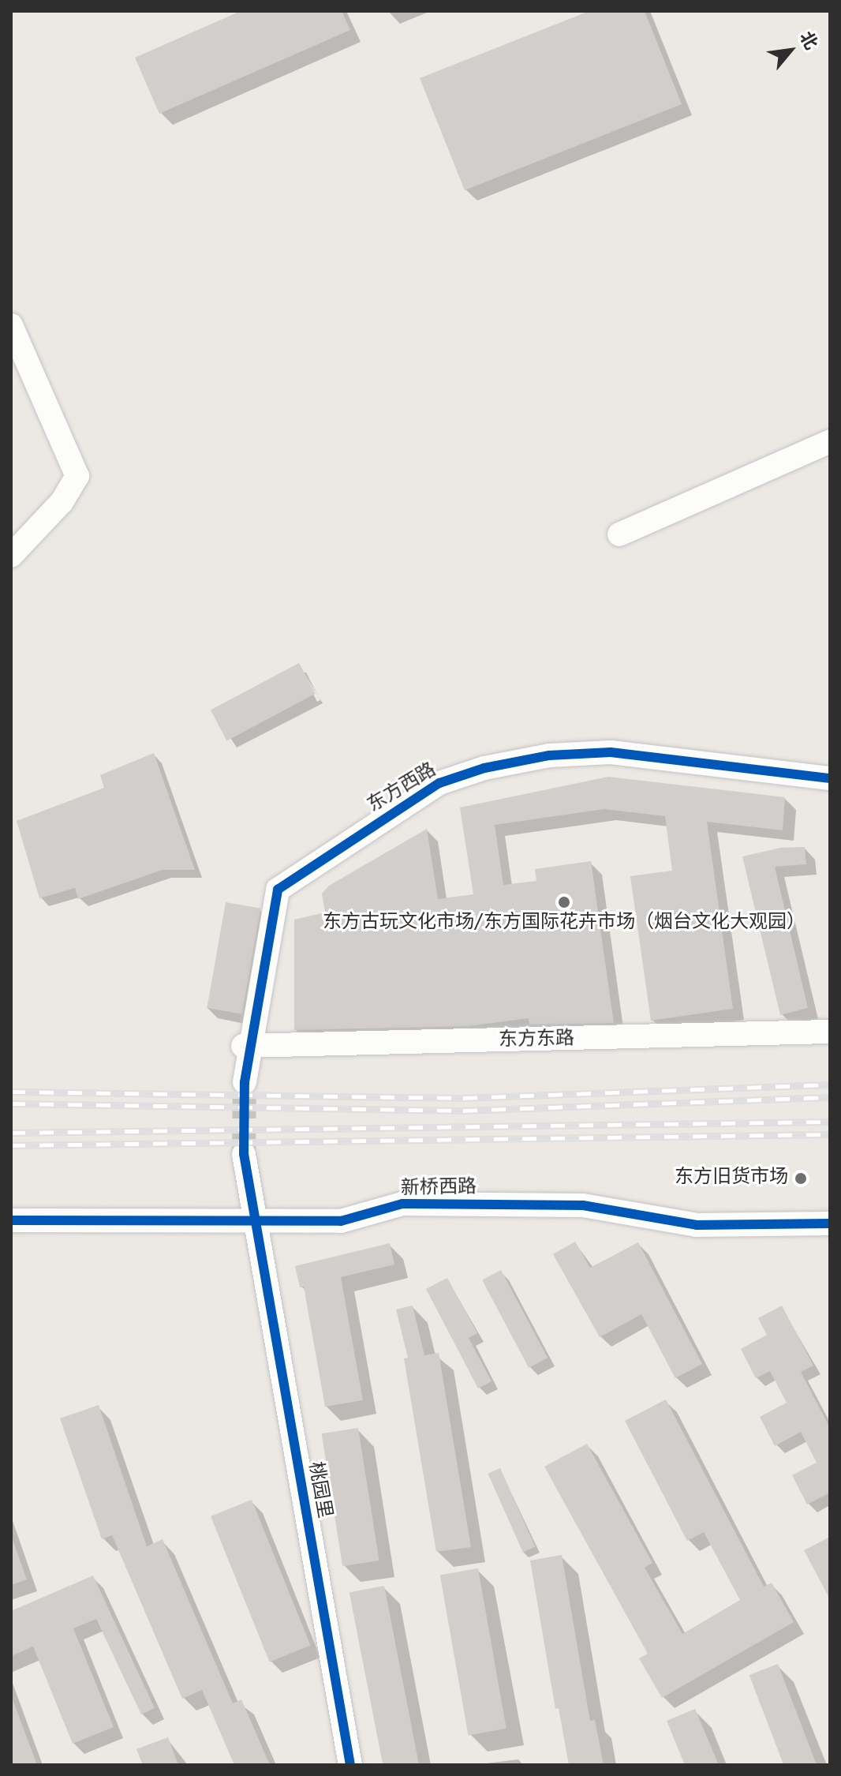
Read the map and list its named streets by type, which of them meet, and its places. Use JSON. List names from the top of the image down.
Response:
{
  "streets": {
    "street": [
      "东方西路",
      "东方东路",
      "新桥西路",
      "桃园里"
    ]
  },
  "crossings": [
    ["东方西路", "东方东路"],
    ["新桥西路", "桃园里"]
  ],
  "places": ["东方古玩文化市场/东方国际花卉市场（烟台文化大观园）", "东方旧货市场"],
  "north": "top right"
}
